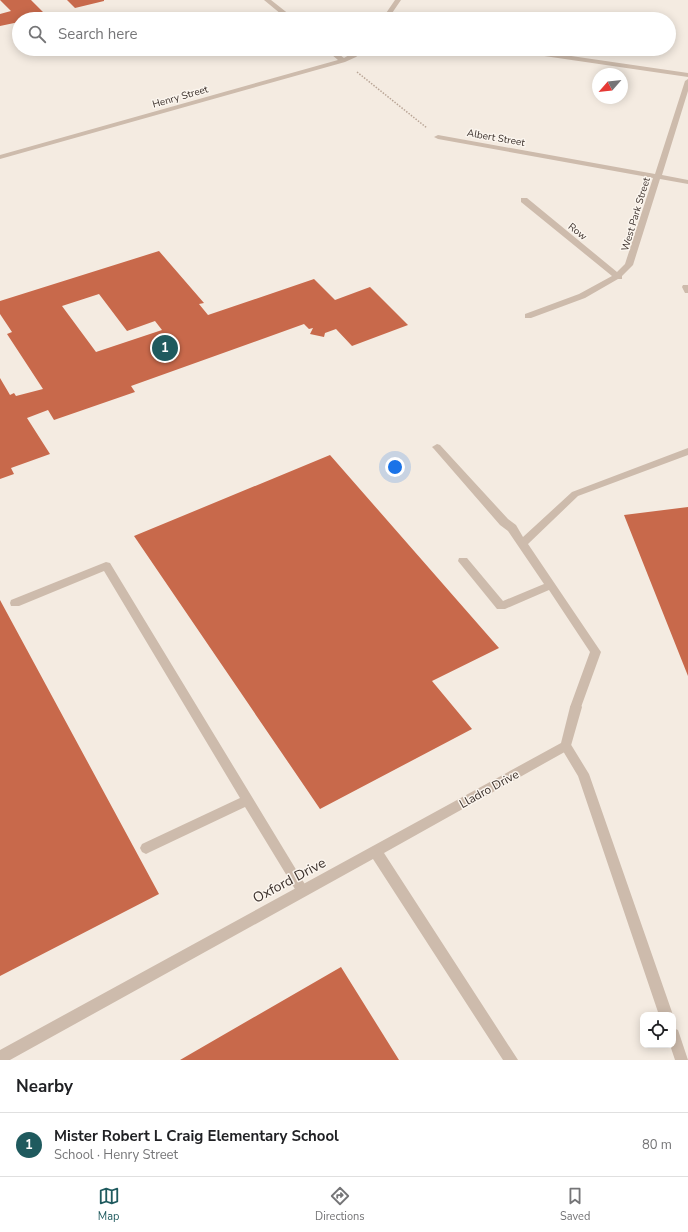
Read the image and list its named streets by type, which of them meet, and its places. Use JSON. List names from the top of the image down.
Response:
{
  "streets": {
    "street": [
      "Henry Street",
      "Albert Street",
      "West Park Street",
      "Row",
      "Lladro Drive",
      "Oxford Drive"
    ]
  },
  "crossings": [
    ["Albert Street", "West Park Street"],
    ["West Park Street", "Row"],
    ["Lladro Drive", "Oxford Drive"]
  ],
  "north": "bottom left",
  "page": {
    "search": "Search here",
    "pins": "1",
    "heading": "Nearby",
    "list": [
      {
        "mark": "1",
        "name": "Mister Robert L Craig Elementary School",
        "note": "School · Henry Street",
        "value": "80 m"
      }
    ],
    "nav": ["Map", "Directions", "Saved"]
  }
}
